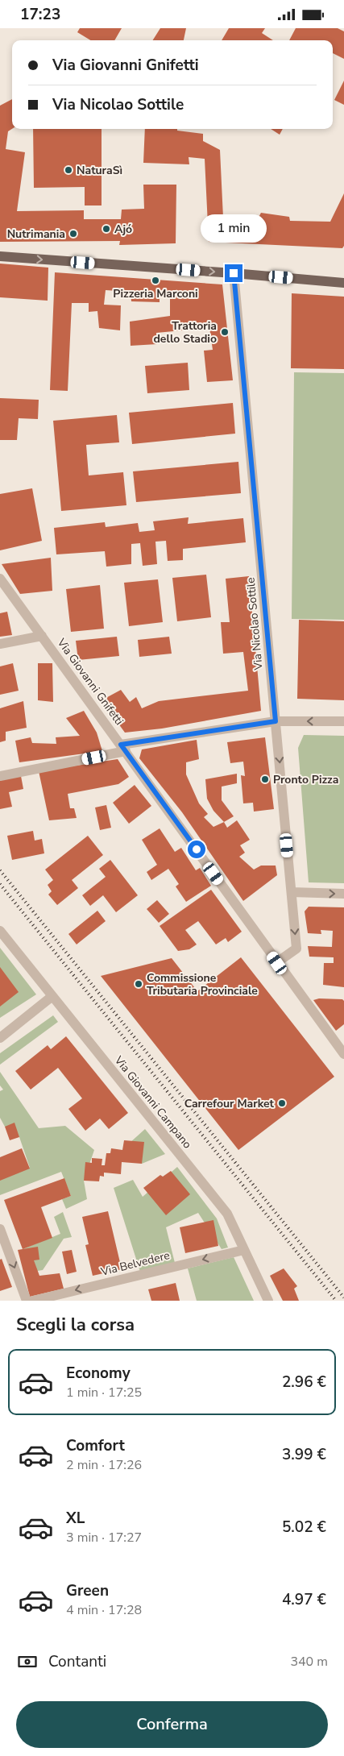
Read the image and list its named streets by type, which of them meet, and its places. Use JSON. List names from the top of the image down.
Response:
{
  "streets": {
    "street": [
      "Via Nicolao Sottile",
      "Via Giovanni Gnifetti",
      "Via Giovanni Campano",
      "Via Belvedere"
    ]
  },
  "crossings": [
    ["Via Nicolao Sottile", "Via Giovanni Gnifetti"],
    ["Via Giovanni Campano", "Via Belvedere"]
  ],
  "one_way": ["Via Belvedere"],
  "places": [
    "NaturaSì",
    "Ajó",
    "Nutrimania",
    "Pizzeria Marconi",
    "Trattoria dello Stadio",
    "Pronto Pizza",
    "Commissione Tributaria Provinciale",
    "Carrefour Market"
  ],
  "page": {
    "status": "17:23",
    "banner": ["Via Giovanni Gnifetti", "Via Nicolao Sottile"],
    "bubble": "1 min",
    "heading": "Scegli la corsa",
    "list": [
      {
        "name": "Economy",
        "note": "1 min · 17:25",
        "value": "2.96 €"
      },
      {
        "name": "Comfort",
        "note": "2 min · 17:26",
        "value": "3.99 €"
      },
      {
        "name": "XL",
        "note": "3 min · 17:27",
        "value": "5.02 €"
      },
      {
        "name": "Green",
        "note": "4 min · 17:28",
        "value": "4.97 €"
      }
    ],
    "pay": ["Contanti", "340 m"],
    "buttons": "Conferma"
  }
}
